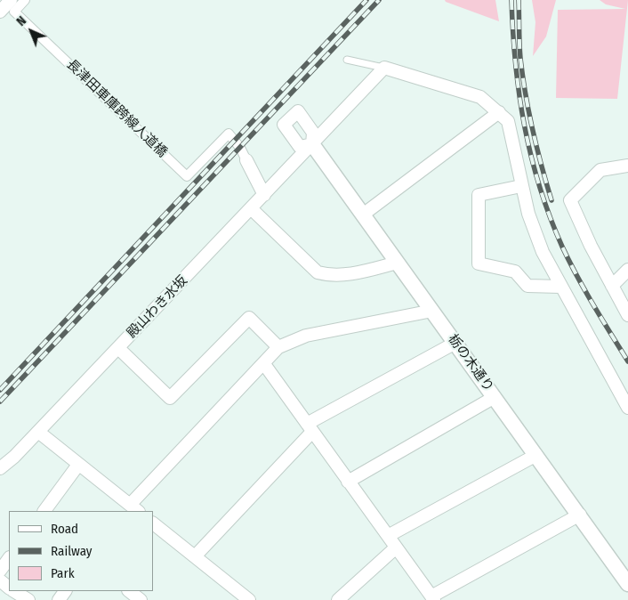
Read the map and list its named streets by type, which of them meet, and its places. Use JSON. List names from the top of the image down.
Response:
{
  "streets": {
    "street": ["長津田車庫跨線人道橋", "殿山わき水坂", "栃の木通り"]
  },
  "crossings": [
    ["殿山わき水坂", "栃の木通り"]
  ],
  "legend": ["Road", "Railway", "Park"],
  "north": "top left"
}
